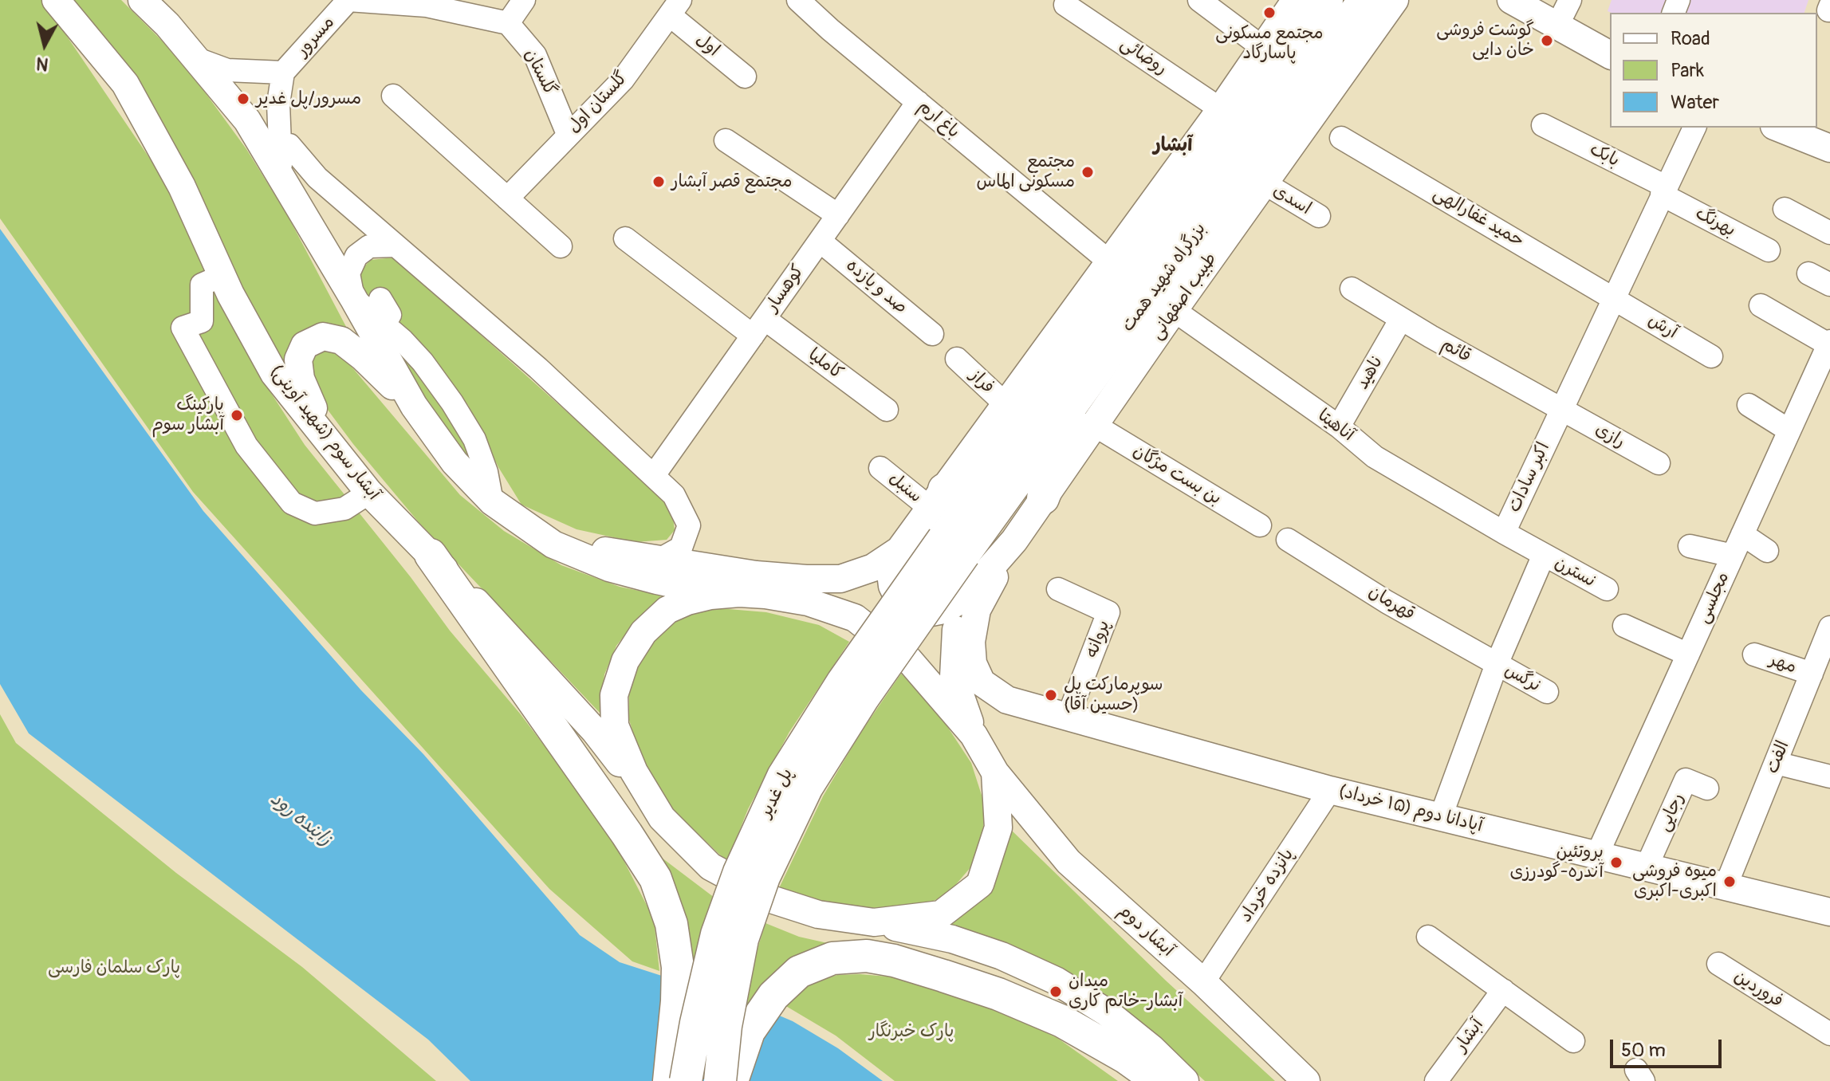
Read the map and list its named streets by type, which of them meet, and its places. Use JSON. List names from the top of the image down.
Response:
{
  "streets": {
    "highway": ["بزرگراه شهید همت", "پل غدیر"],
    "main road": [
      "طبیب اصفهانی",
      "آبشار سوم (شهید آوینی)",
      "آپادانا دوم (۱۵ خرداد)",
      "آبشار دوم"
    ],
    "street": [
      "مسرور",
      "اول",
      "روضائی",
      "گلستان",
      "گلستان اول",
      "باغ ارم",
      "بابک",
      "اسدی",
      "حمید غفارالهی",
      "بهرنگ",
      "صد و یازده",
      "کوهسار",
      "آرش",
      "قائم",
      "کاملیا",
      "ناهید",
      "فراز",
      "آناهیتا",
      "رازی",
      "بن بست مژگان",
      "اکبر سادات",
      "سنبل",
      "نسترن",
      "مجلسی",
      "قهرمان",
      "پروانه",
      "مهر",
      "نرگس",
      "الفت",
      "رجایی",
      "پانزده خرداد",
      "فروردین",
      "آبشار"
    ]
  },
  "crossings": [
    ["اول", "گلستان اول"],
    ["گلستان", "گلستان اول"],
    ["باغ ارم", "بزرگراه شهید همت"],
    ["باغ ارم", "کوهسار"],
    ["بابک", "بهرنگ"],
    ["بابک", "اکبر سادات"],
    ["اسدی", "طبیب اصفهانی"],
    ["حمید غفارالهی", "آرش"],
    ["حمید غفارالهی", "اکبر سادات"],
    ["بهرنگ", "اکبر سادات"],
    ["بزرگراه شهید همت", "پل غدیر"],
    ["صد و یازده", "کوهسار"],
    ["کوهسار", "کاملیا"],
    ["طبیب اصفهانی", "آناهیتا"],
    ["طبیب اصفهانی", "بن بست مژگان"],
    ["آرش", "اکبر سادات"],
    ["قائم", "ناهید"],
    ["قائم", "رازی"],
    ["قائم", "اکبر سادات"],
    ["ناهید", "آناهیتا"],
    ["آناهیتا", "اکبر سادات"],
    ["رازی", "اکبر سادات"],
    ["اکبر سادات", "نسترن"],
    ["مجلسی", "آپادانا دوم (۱۵ خرداد)"],
    ["قهرمان", "نرگس"],
    ["پروانه", "آپادانا دوم (۱۵ خرداد)"],
    ["مهر", "الفت"],
    ["الفت", "آپادانا دوم (۱۵ خرداد)"],
    ["آپادانا دوم (۱۵ خرداد)", "رجایی"],
    ["آپادانا دوم (۱۵ خرداد)", "پانزده خرداد"],
    ["پانزده خرداد", "آبشار دوم"]
  ],
  "districts": ["آبشار"],
  "water": ["زاینده رود"],
  "parks": ["پارک سلمان فارسی", "پارک خبرنگار"],
  "places": [
    "مجتمع مسکونی پاسارگاد",
    "گوشت فروشی خان دایی",
    "مسرور/پل غدیر",
    "مجتمع مسکونی الماس",
    "مجتمع قصر آبشار",
    "پارکینگ آبشار سوم",
    "سوپرمارکت پل (حسین آقا)",
    "پروتئین آندره-گودرزی",
    "میوه فروشی اکبری-اکبری",
    "میدان آبشار-خاتم کاری"
  ],
  "legend": ["Road", "Park", "Water"],
  "scale_bar": "50 m",
  "north": "bottom"
}
